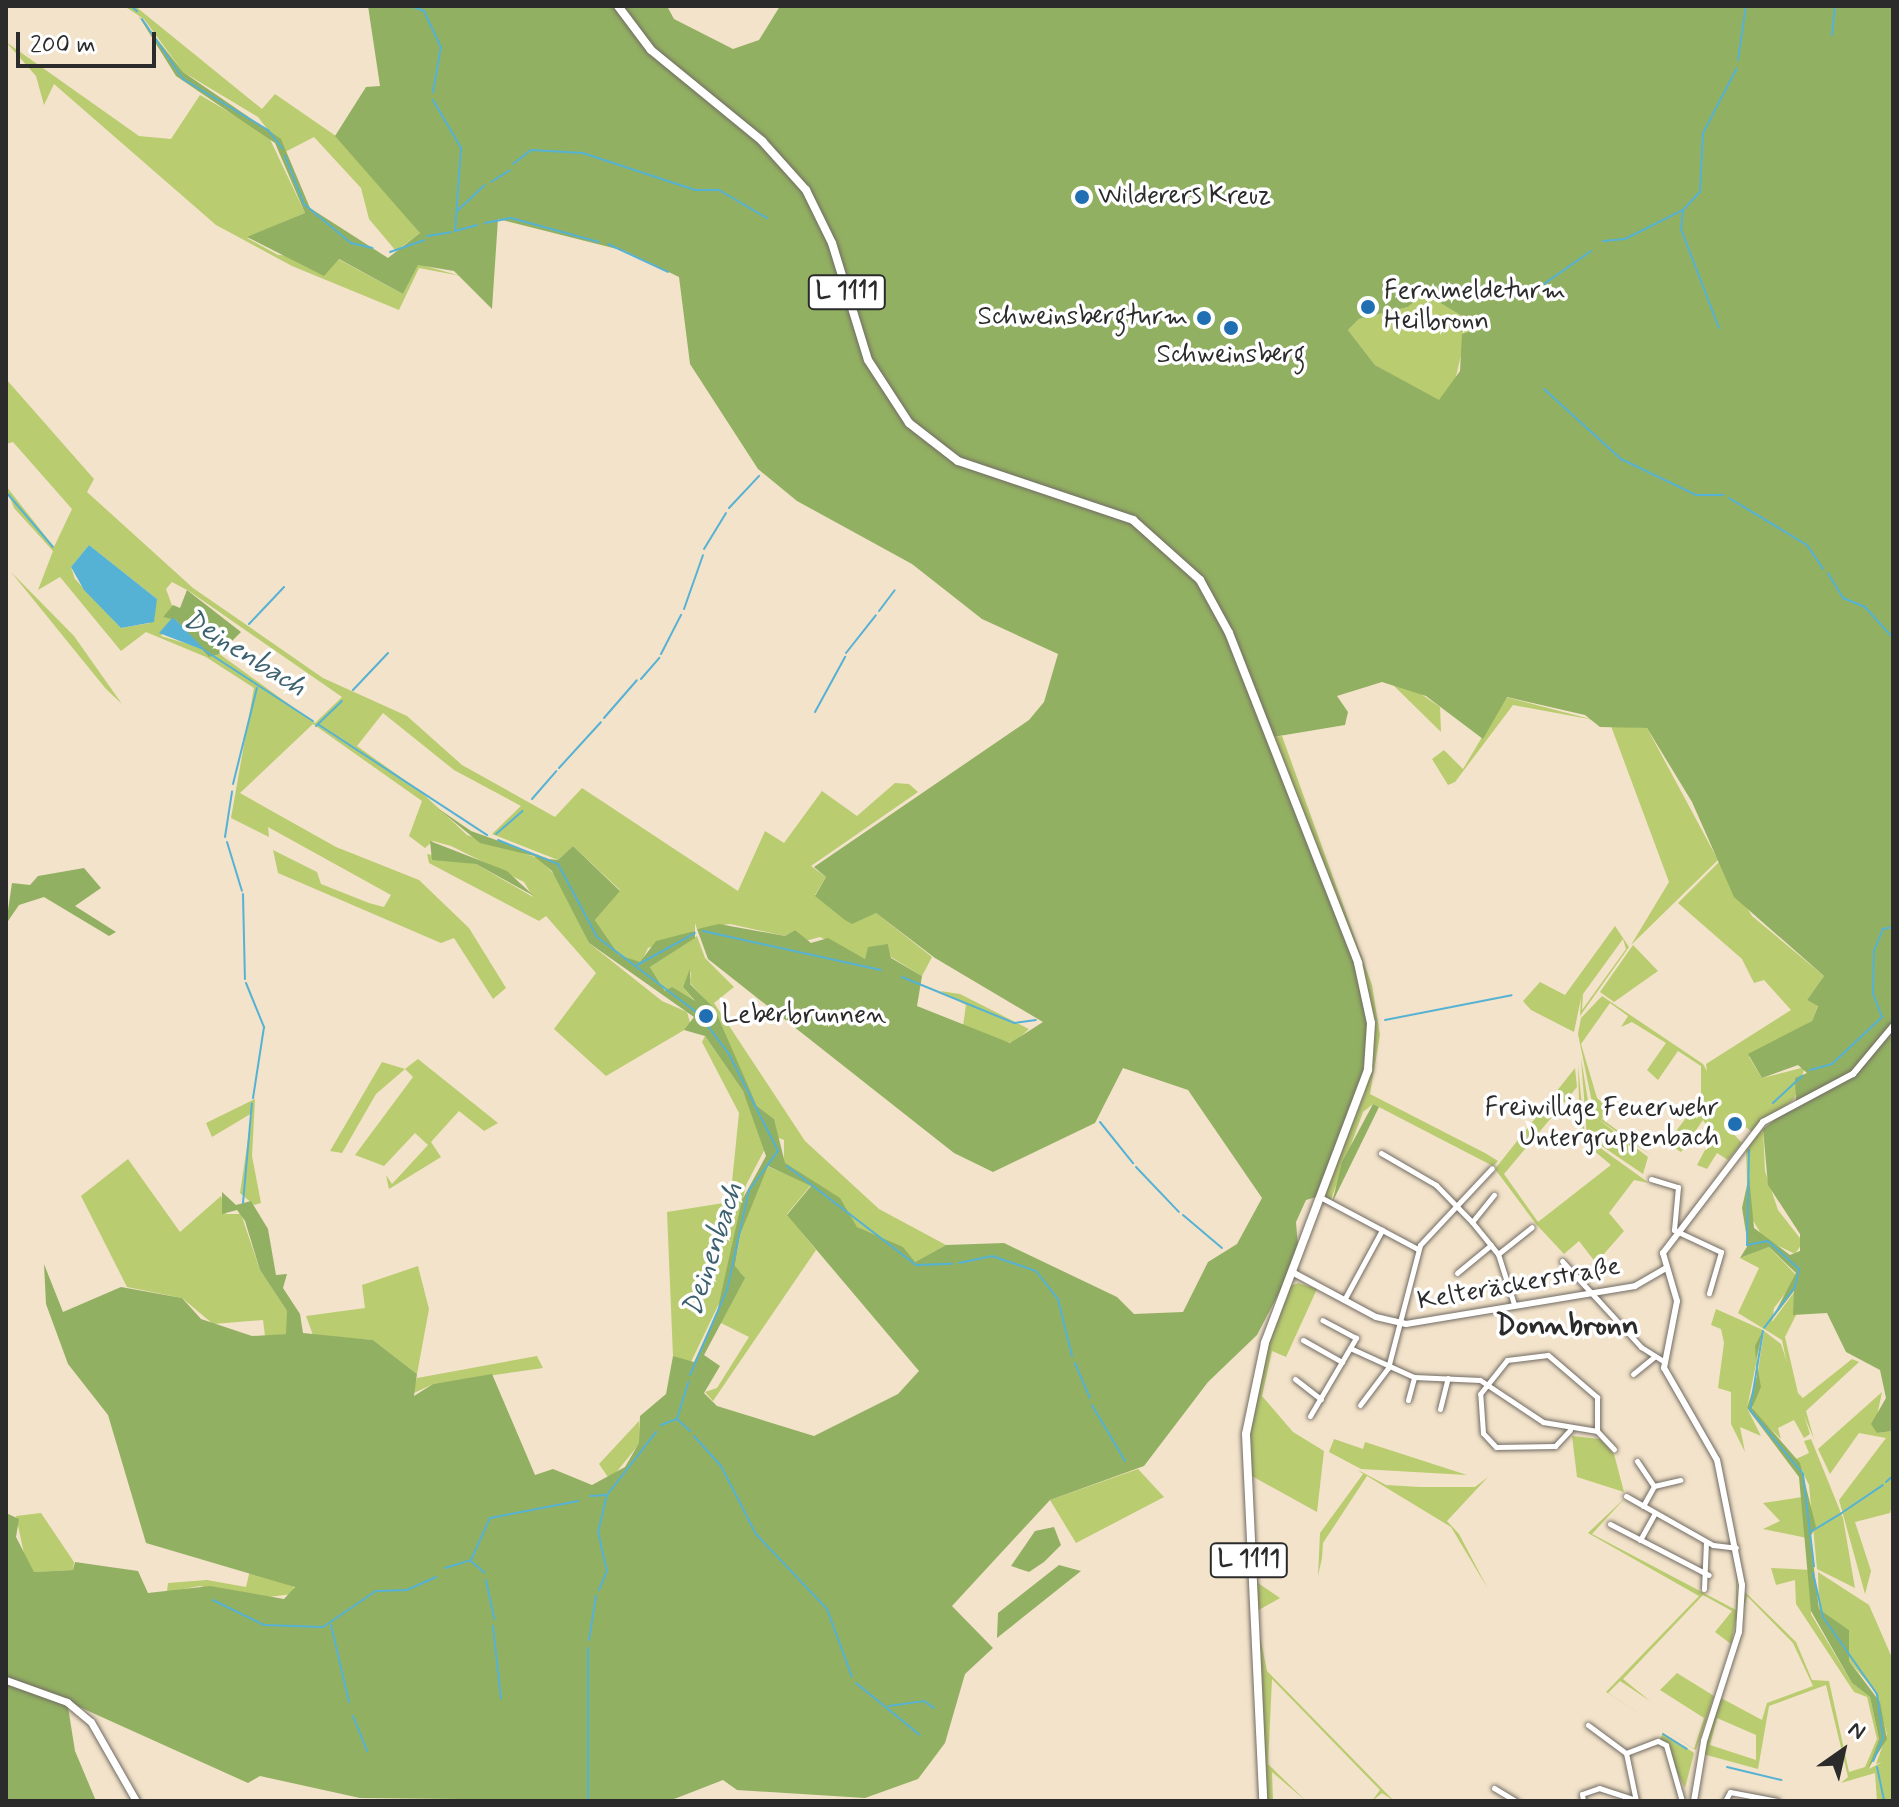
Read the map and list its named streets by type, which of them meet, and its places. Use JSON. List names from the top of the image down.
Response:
{
  "streets": {
    "main road": ["L 1111"],
    "street": ["Kelteräckerstraße"]
  },
  "crossings": [
    ["L 1111", "Kelteräckerstraße"]
  ],
  "districts": ["Donnbronn"],
  "water": ["Deinenbach"],
  "places": [
    "Wilderers Kreuz",
    "Fernmeldeturm Heilbronn",
    "Schweinsbergturm",
    "Schweinsberg",
    "Leberbrunnen",
    "Freiwillige Feuerwehr Untergruppenbach"
  ],
  "scale_bar": "200 m",
  "north": "top right"
}
